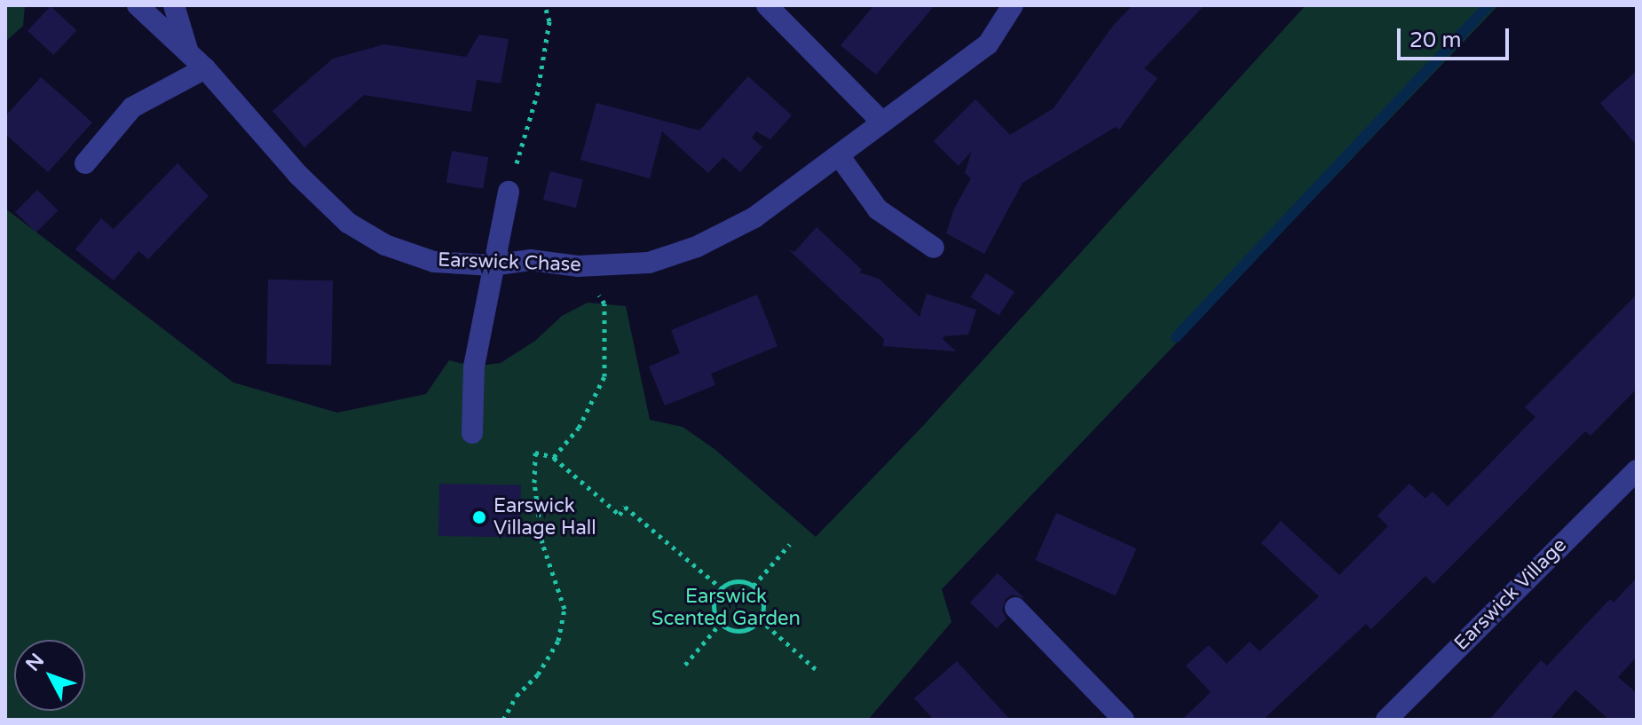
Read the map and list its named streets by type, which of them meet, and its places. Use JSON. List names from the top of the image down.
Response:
{
  "streets": {
    "street": ["Earswick Chase", "Earswick Village"]
  },
  "parks": ["Earswick Scented Garden"],
  "places": ["Earswick Village Hall"],
  "scale_bar": "20 m",
  "north": "top left"
}
